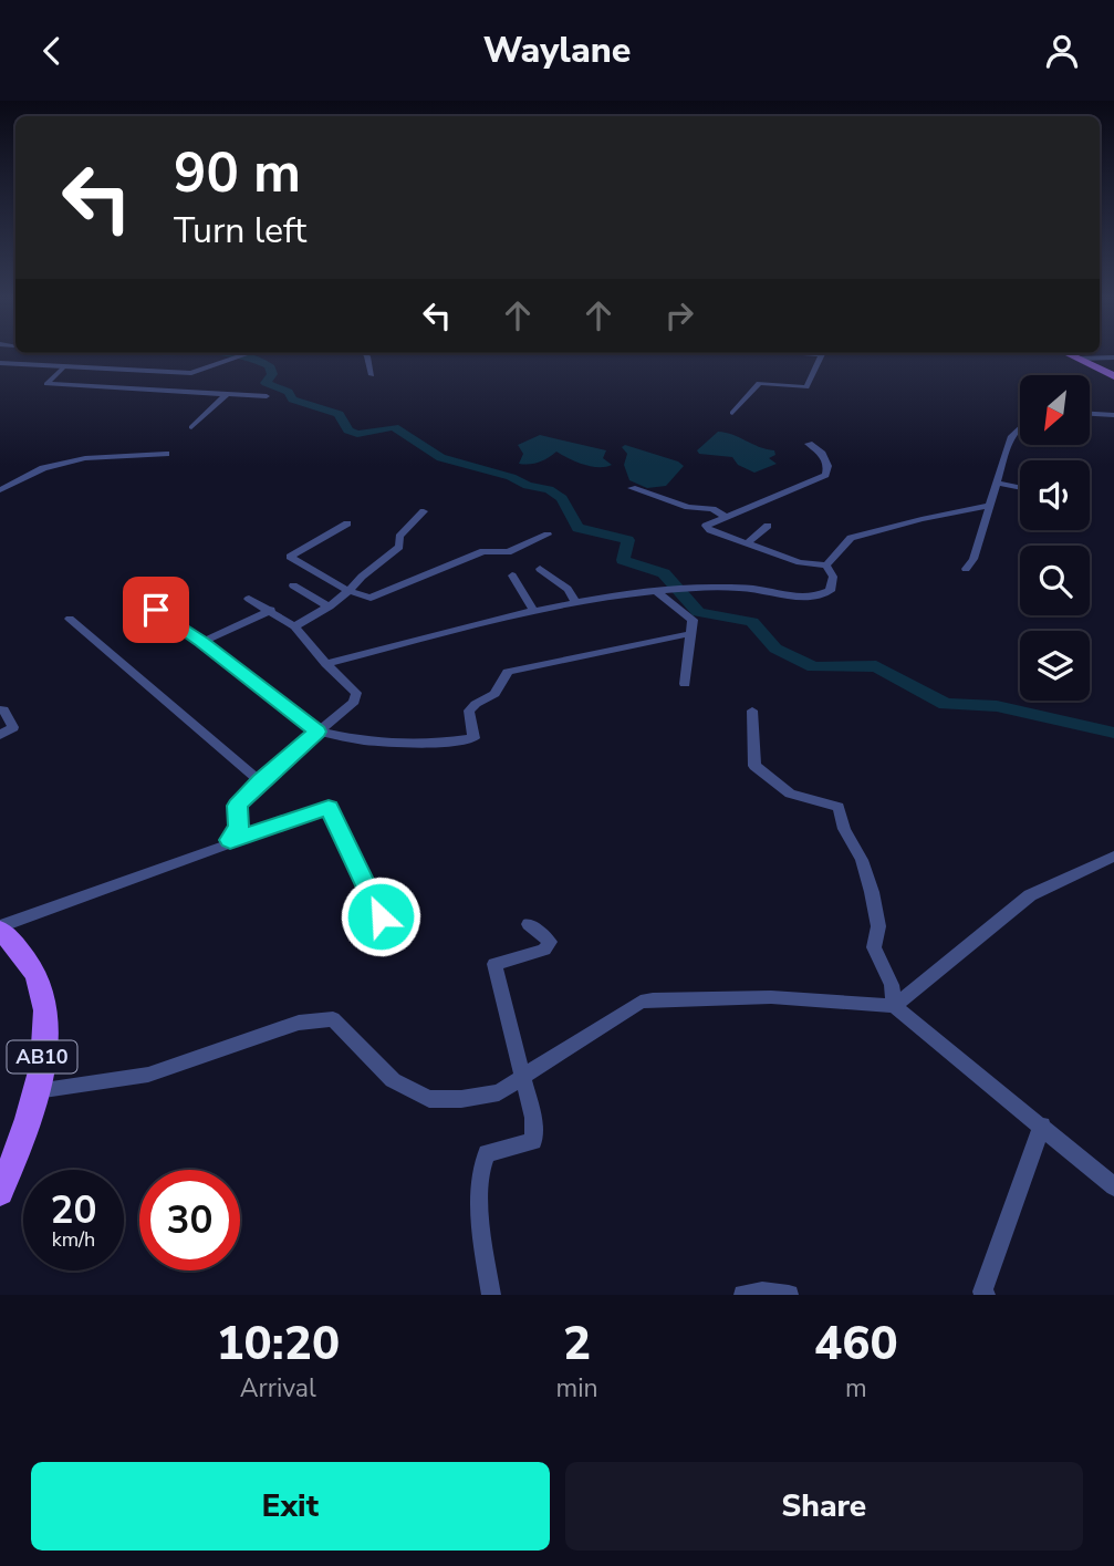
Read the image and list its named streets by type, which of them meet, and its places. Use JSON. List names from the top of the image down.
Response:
{
  "streets": {
    "main road": ["AB10"]
  },
  "north": "bottom left",
  "page": {
    "header": "Waylane",
    "turn": ["90 m", "Turn left"],
    "speed": "20 km/h",
    "limit": "30",
    "eta": [
      "10:20",
      "Arrival",
      "2",
      "min",
      "460",
      "m"
    ],
    "buttons": ["Exit", "Share"]
  }
}
